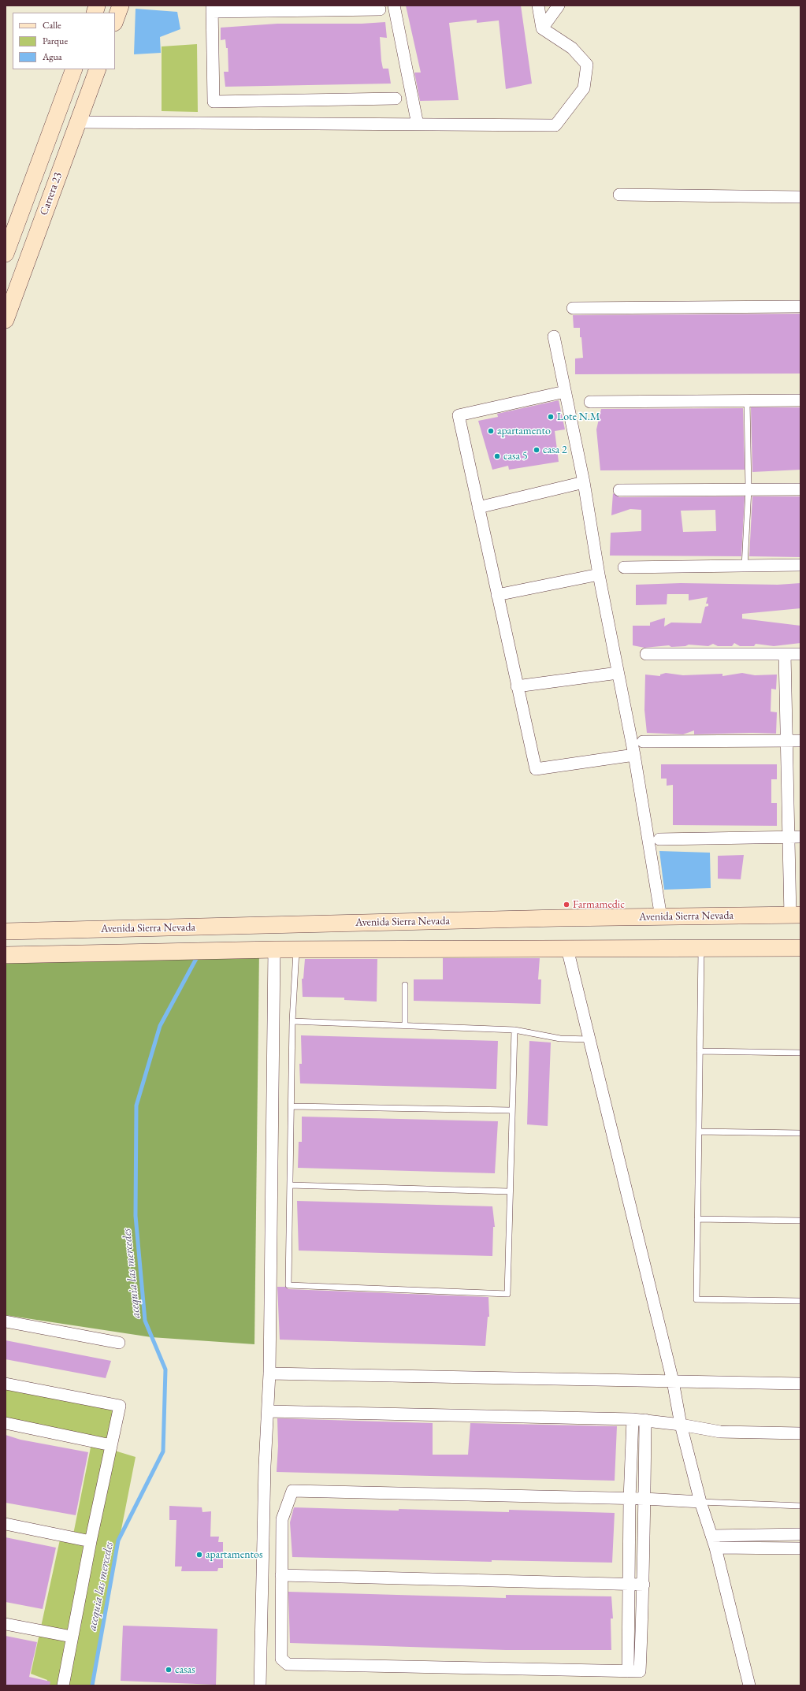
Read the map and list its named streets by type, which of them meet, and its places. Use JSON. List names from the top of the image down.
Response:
{
  "streets": {
    "main road": ["Carrera 23", "Avenida Sierra Nevada"]
  },
  "water": ["acequia las mercedes"],
  "places": [
    "Lote N.M",
    "apartamento",
    "casa 2",
    "casa 5",
    "Farmamedic",
    "apartamentos",
    "casas"
  ],
  "legend": ["Calle", "Parque", "Agua"]
}
